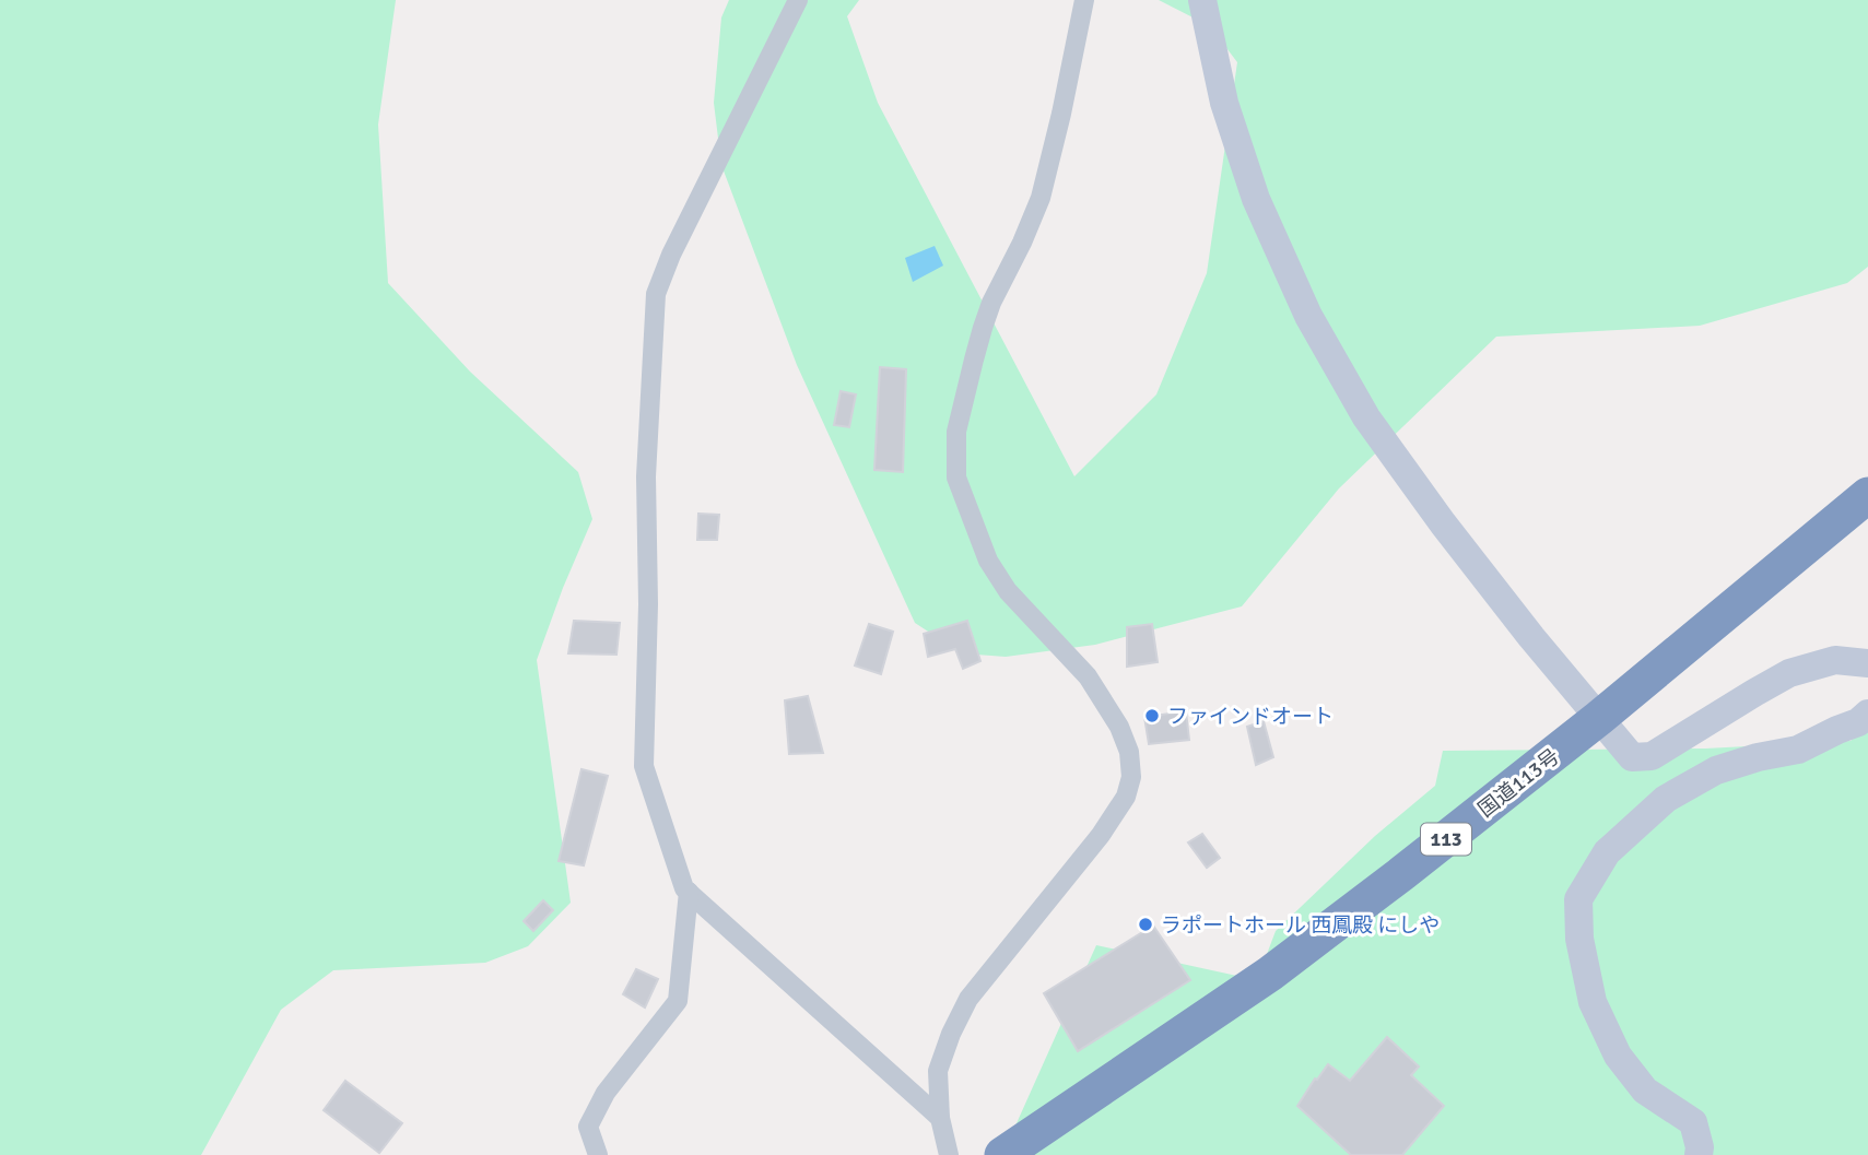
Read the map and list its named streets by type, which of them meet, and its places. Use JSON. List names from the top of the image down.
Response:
{
  "streets": {
    "highway": ["国道113号", "113"]
  },
  "places": ["ファインドオート", "ラポートホール 西鳳殿 にしや"]
}
